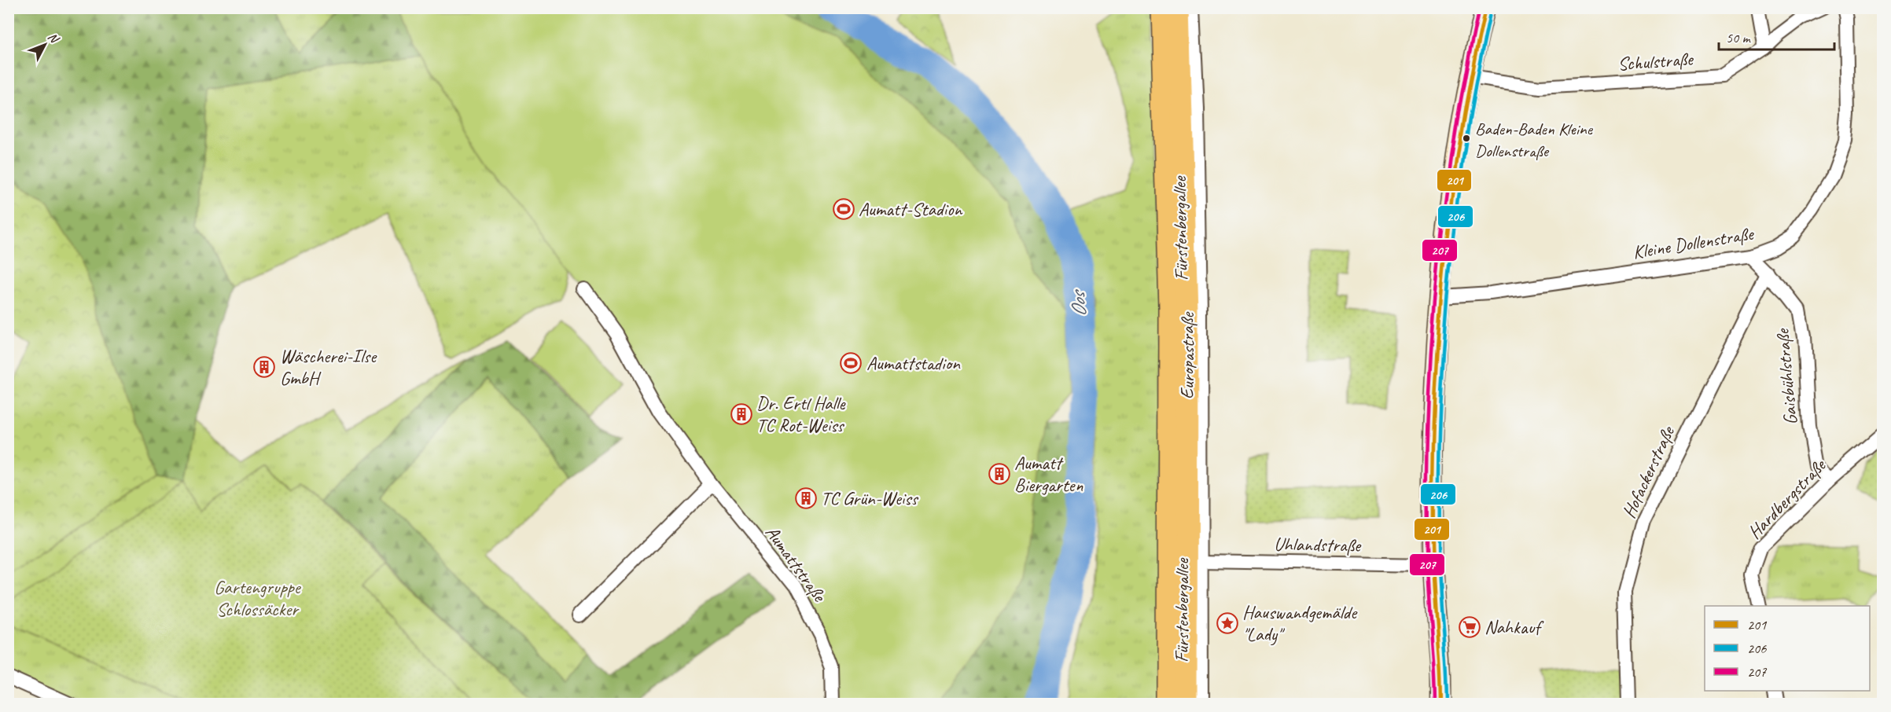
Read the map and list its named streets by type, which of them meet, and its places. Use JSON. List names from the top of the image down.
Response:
{
  "streets": {
    "main road": ["Europastraße"],
    "street": [
      "Schulstraße",
      "Fürstenbergallee",
      "Kleine Dollenstraße",
      "Gaisbühlstraße",
      "Hofackerstraße",
      "Hardbergstraße",
      "Uhlandstraße",
      "Aumattstraße"
    ]
  },
  "crossings": [
    ["Fürstenbergallee", "Uhlandstraße"],
    ["Kleine Dollenstraße", "Gaisbühlstraße"],
    ["Gaisbühlstraße", "Hofackerstraße"],
    ["Gaisbühlstraße", "Hardbergstraße"]
  ],
  "water": ["Oos"],
  "parks": ["Gartengruppe Schlossäcker"],
  "places": {
    "other": ["Baden-Baden Kleine Dollenstraße"],
    "sports": ["Aumatt-Stadion", "Aumattstadion"],
    "building": [
      "Wäscherei-Ilse GmbH",
      "Dr. Ertl Halle TC Rot-Weiss",
      "Aumatt Biergarten",
      "TC Grün-Weiss"
    ],
    "place": ["Hauswandgemälde \"Lady\""],
    "supermarket": ["Nahkauf"]
  },
  "lines": ["transit line 201", "transit line 207", "transit line 206"],
  "legend": ["201", "206", "207"],
  "scale_bar": "50 m",
  "north": "top right"
}
